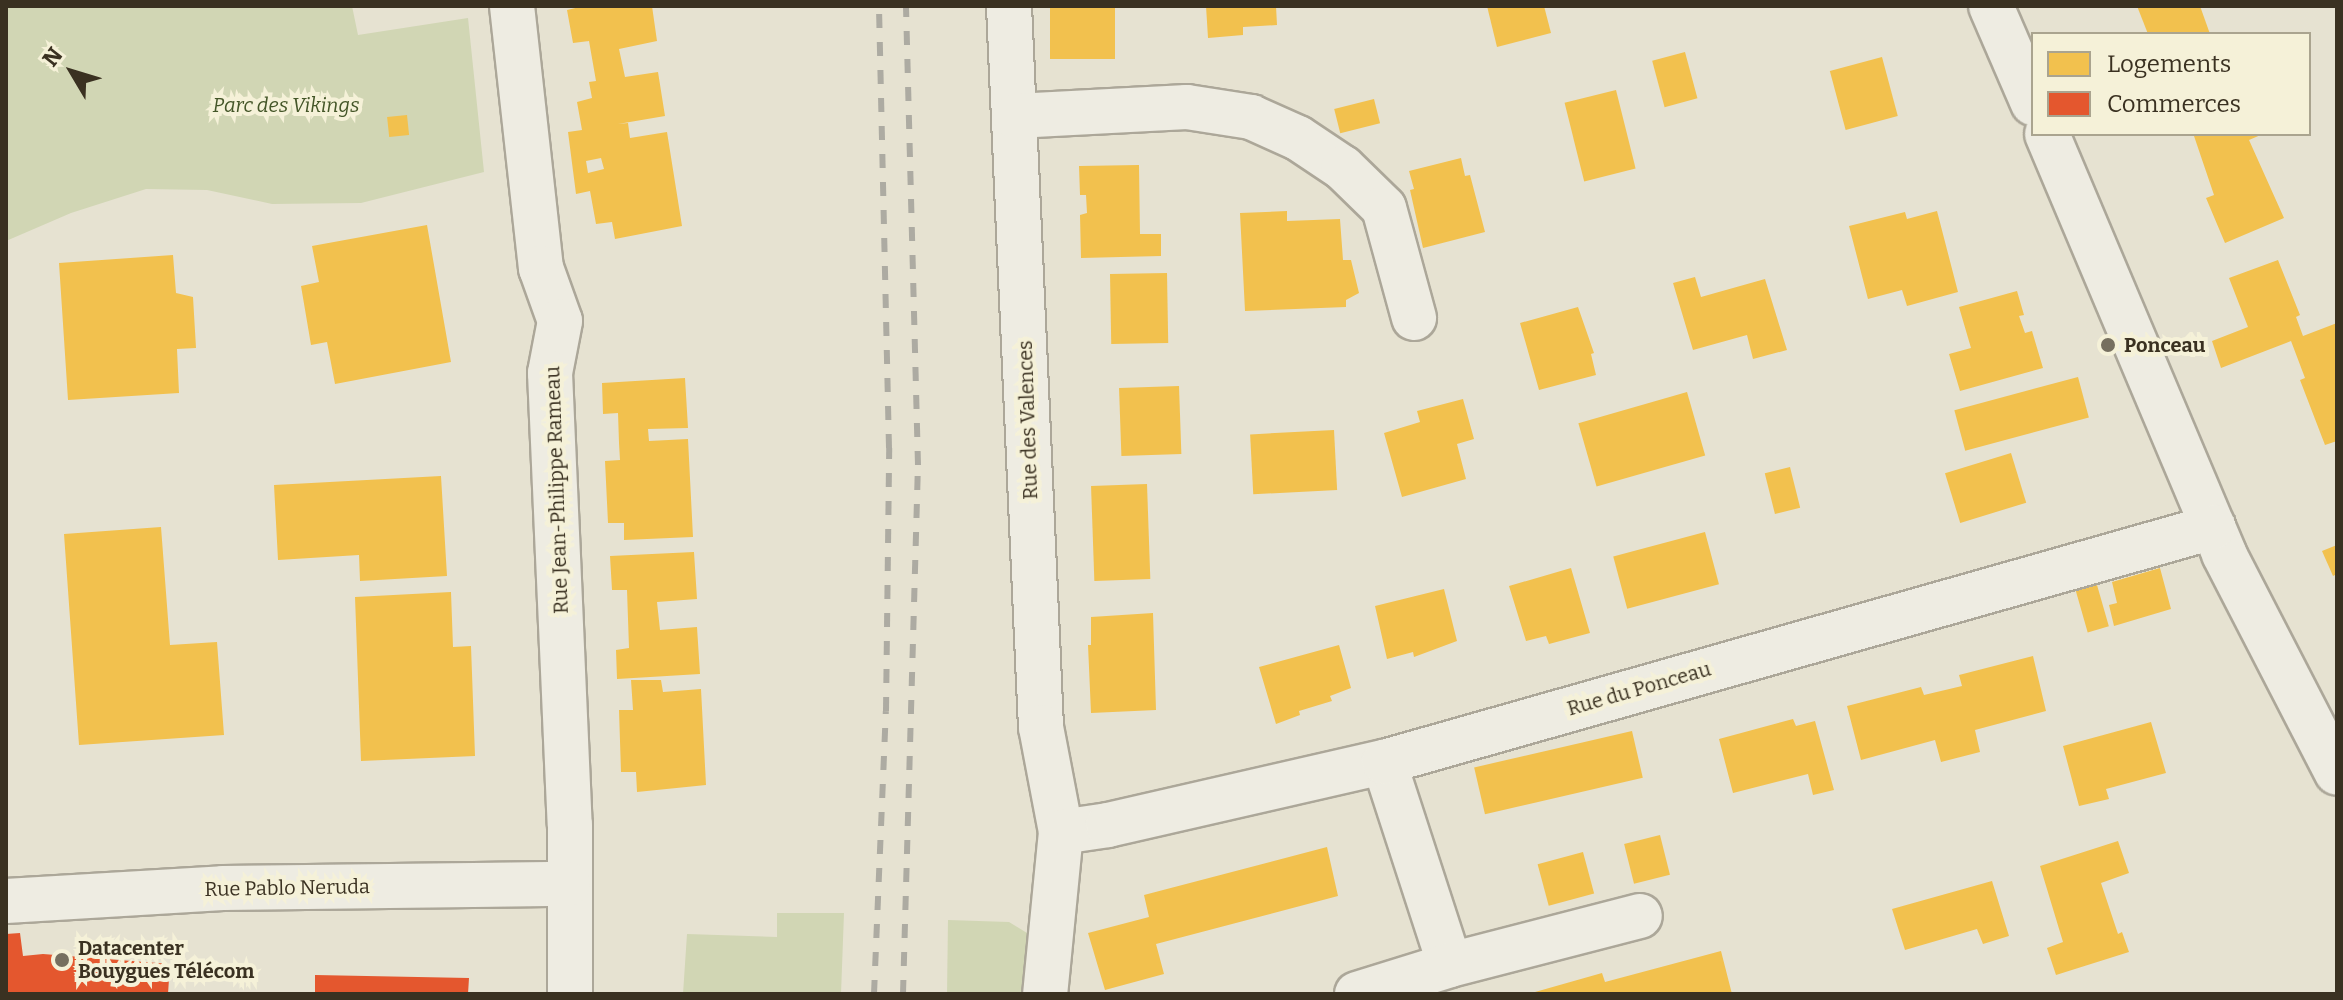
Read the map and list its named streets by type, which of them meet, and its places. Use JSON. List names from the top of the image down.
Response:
{
  "streets": {
    "street": [
      "Rue des Valences",
      "Rue Jean-Philippe Rameau",
      "Rue du Ponceau",
      "Rue Pablo Neruda"
    ]
  },
  "crossings": [
    ["Rue des Valences", "Rue du Ponceau"],
    ["Rue Jean-Philippe Rameau", "Rue Pablo Neruda"]
  ],
  "parks": ["Parc des Vikings"],
  "places": ["Ponceau", "Datacenter Bouygues Télécom"],
  "legend": ["Logements", "Commerces"],
  "north": "top left"
}
